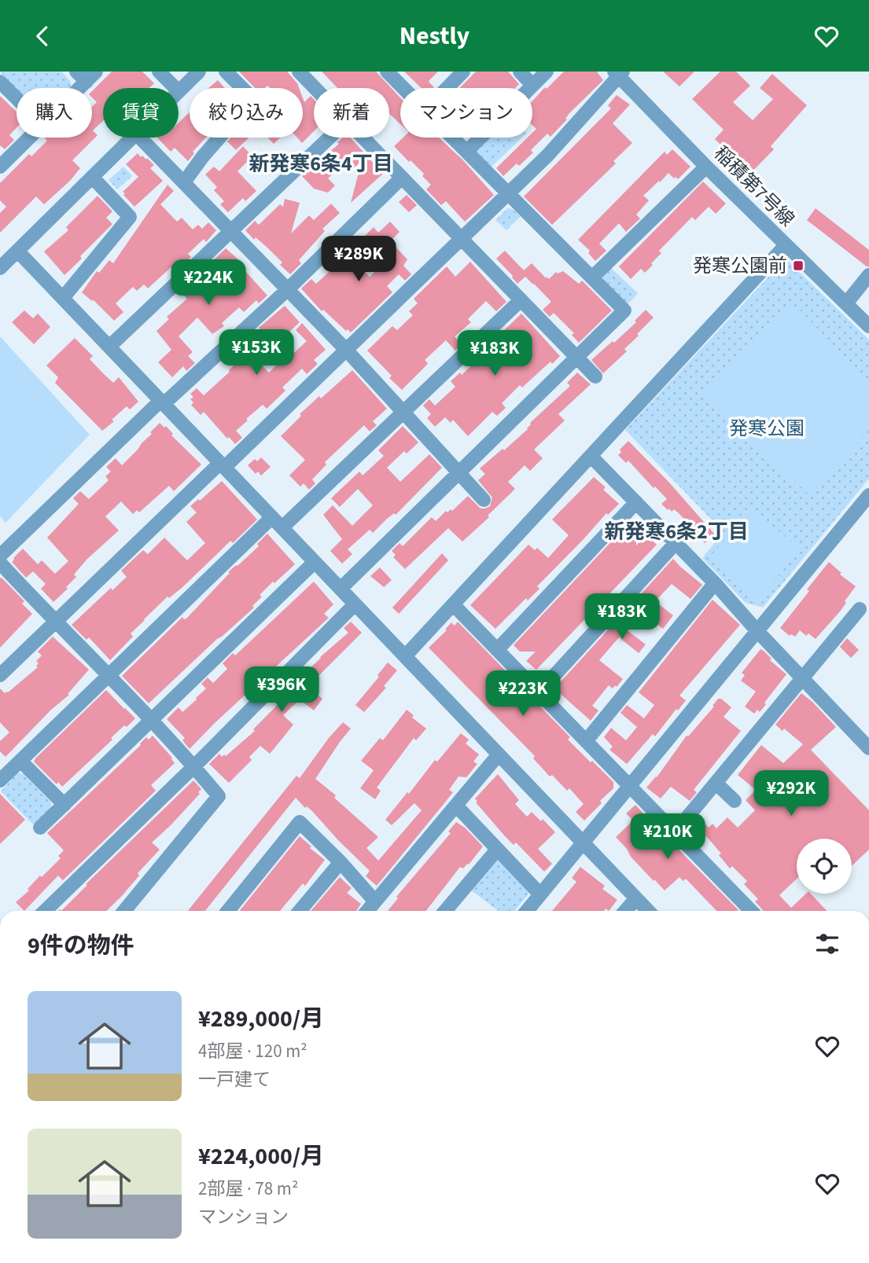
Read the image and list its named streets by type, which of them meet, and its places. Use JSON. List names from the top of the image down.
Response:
{
  "streets": {
    "street": ["稲積第7号線"]
  },
  "districts": ["新発寒6条4丁目", "新発寒6条2丁目"],
  "parks": ["発寒公園"],
  "places": {
    "transit": ["発寒公園前"]
  },
  "page": {
    "header": "Nestly",
    "chip": [
      "購入",
      "賃貸",
      "絞り込み",
      "新着",
      "マンション"
    ],
    "price": [
      "¥289K",
      "¥224K",
      "¥153K",
      "¥183K",
      "¥183K",
      "¥396K",
      "¥223K",
      "¥292K",
      "¥210K"
    ],
    "heading": "9件の物件",
    "list": [
      {
        "name": "¥289,000/月",
        "note": "4部屋 · 120 m² · 一戸建て"
      },
      {
        "name": "¥224,000/月",
        "note": "2部屋 · 78 m² · マンション"
      }
    ]
  }
}
